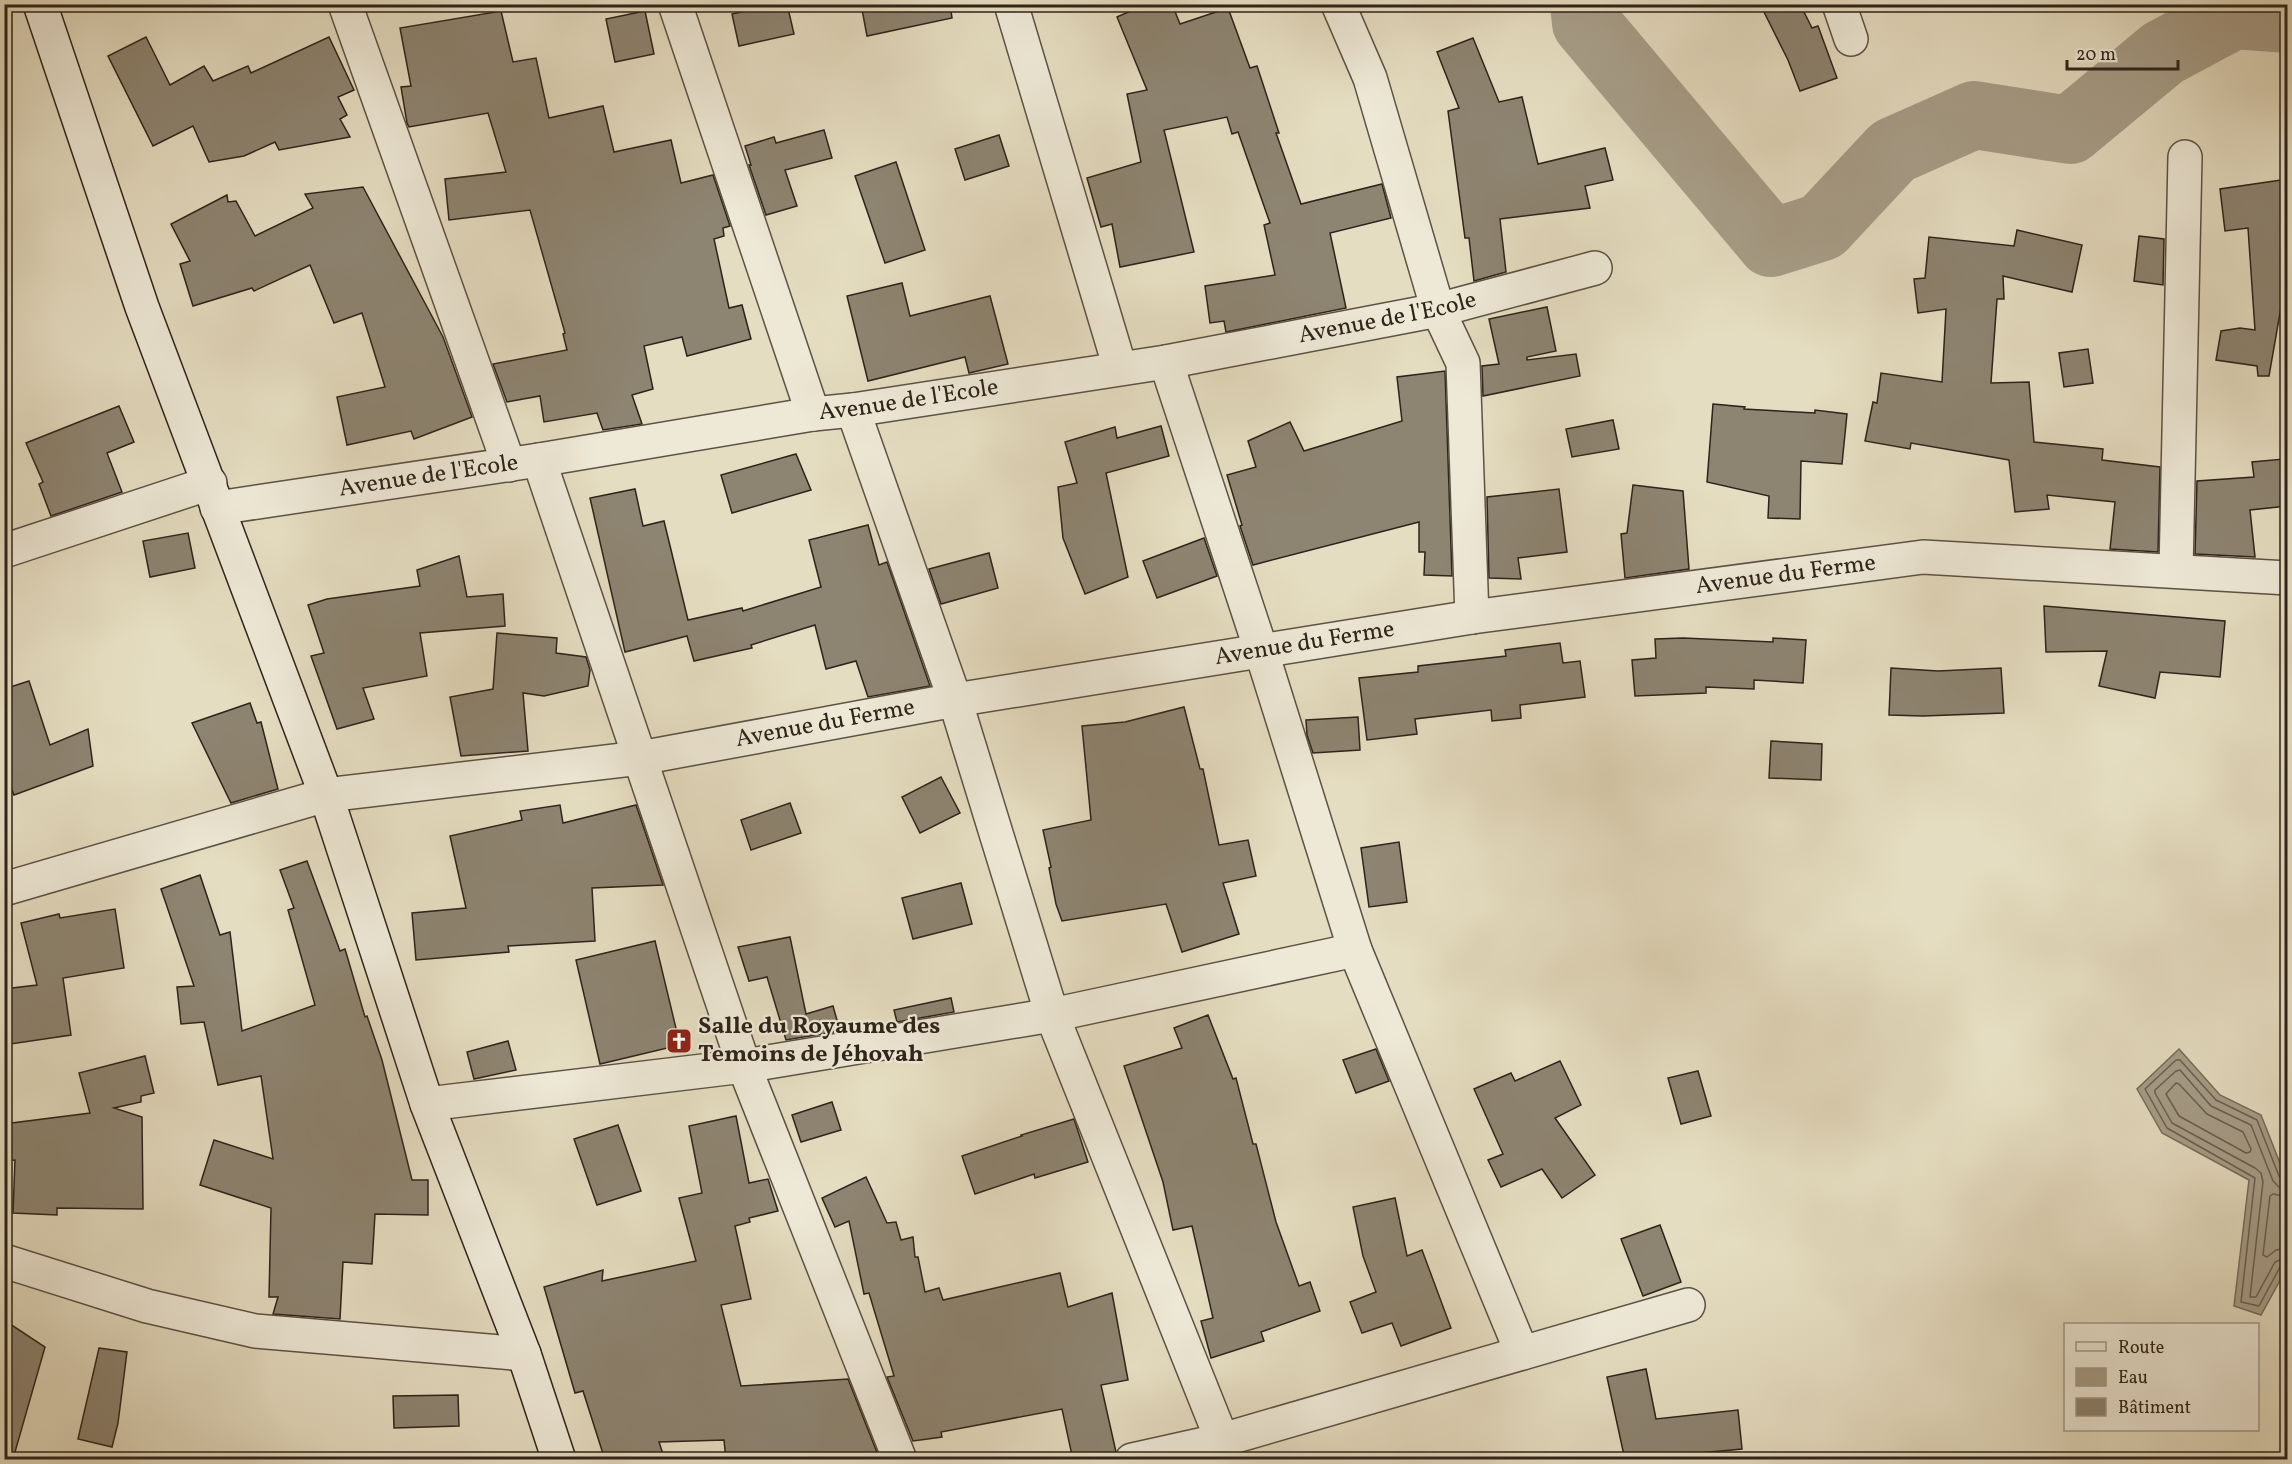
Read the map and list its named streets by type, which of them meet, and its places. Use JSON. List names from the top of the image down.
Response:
{
  "streets": {
    "street": ["Avenue de l'Ecole", "Avenue du Ferme"]
  },
  "places": {
    "church": ["Salle du Royaume des Temoins de Jéhovah"]
  },
  "legend": ["Route", "Eau", "Bâtiment"],
  "scale_bar": "20 m"
}
